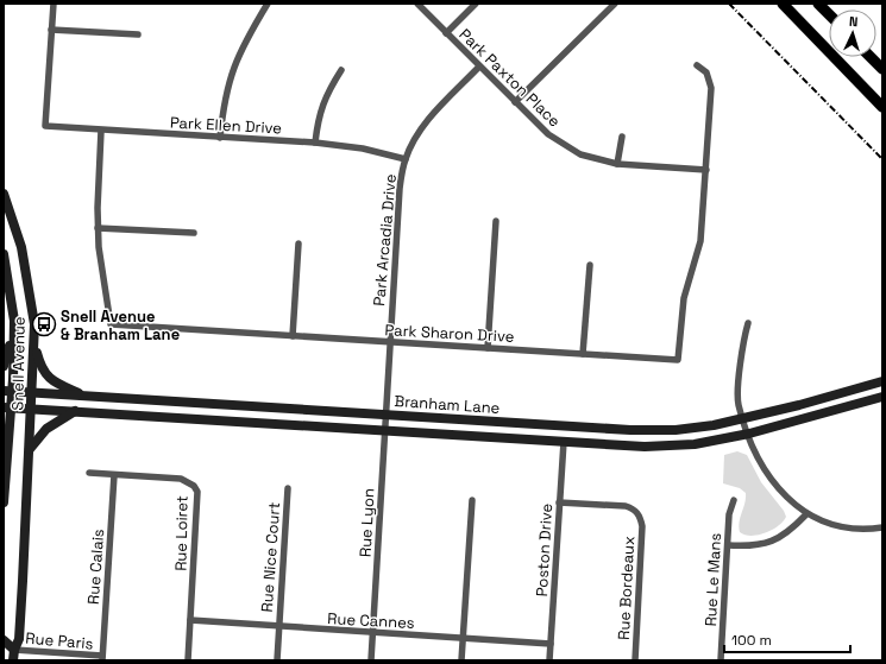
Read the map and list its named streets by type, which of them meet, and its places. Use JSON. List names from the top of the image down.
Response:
{
  "streets": {
    "main road": ["Snell Avenue", "Branham Lane"],
    "street": [
      "Park Paxton Place",
      "Park Ellen Drive",
      "Park Arcadia Drive",
      "Park Sharon Drive",
      "Rue Lyon",
      "Rue Loiret",
      "Poston Drive",
      "Rue Nice Court",
      "Rue Calais",
      "Rue Le Mans",
      "Rue Bordeaux",
      "Rue Cannes",
      "Rue Paris"
    ]
  },
  "crossings": [
    ["Park Paxton Place", "Park Arcadia Drive"],
    ["Park Paxton Place", "Park Sharon Drive"],
    ["Park Ellen Drive", "Park Arcadia Drive"],
    ["Park Ellen Drive", "Park Sharon Drive"],
    ["Park Arcadia Drive", "Park Sharon Drive"],
    ["Park Arcadia Drive", "Branham Lane"],
    ["Park Arcadia Drive", "Rue Lyon"],
    ["Snell Avenue", "Branham Lane"],
    ["Snell Avenue", "Rue Paris"],
    ["Branham Lane", "Rue Lyon"],
    ["Branham Lane", "Poston Drive"],
    ["Rue Lyon", "Rue Cannes"],
    ["Rue Loiret", "Rue Calais"],
    ["Rue Loiret", "Rue Cannes"],
    ["Poston Drive", "Rue Bordeaux"],
    ["Poston Drive", "Rue Cannes"],
    ["Rue Nice Court", "Rue Cannes"],
    ["Rue Calais", "Rue Paris"]
  ],
  "places": {
    "bus stop": ["Snell Avenue & Branham Lane"]
  },
  "scale_bar": "100 m",
  "north": "top"
}
